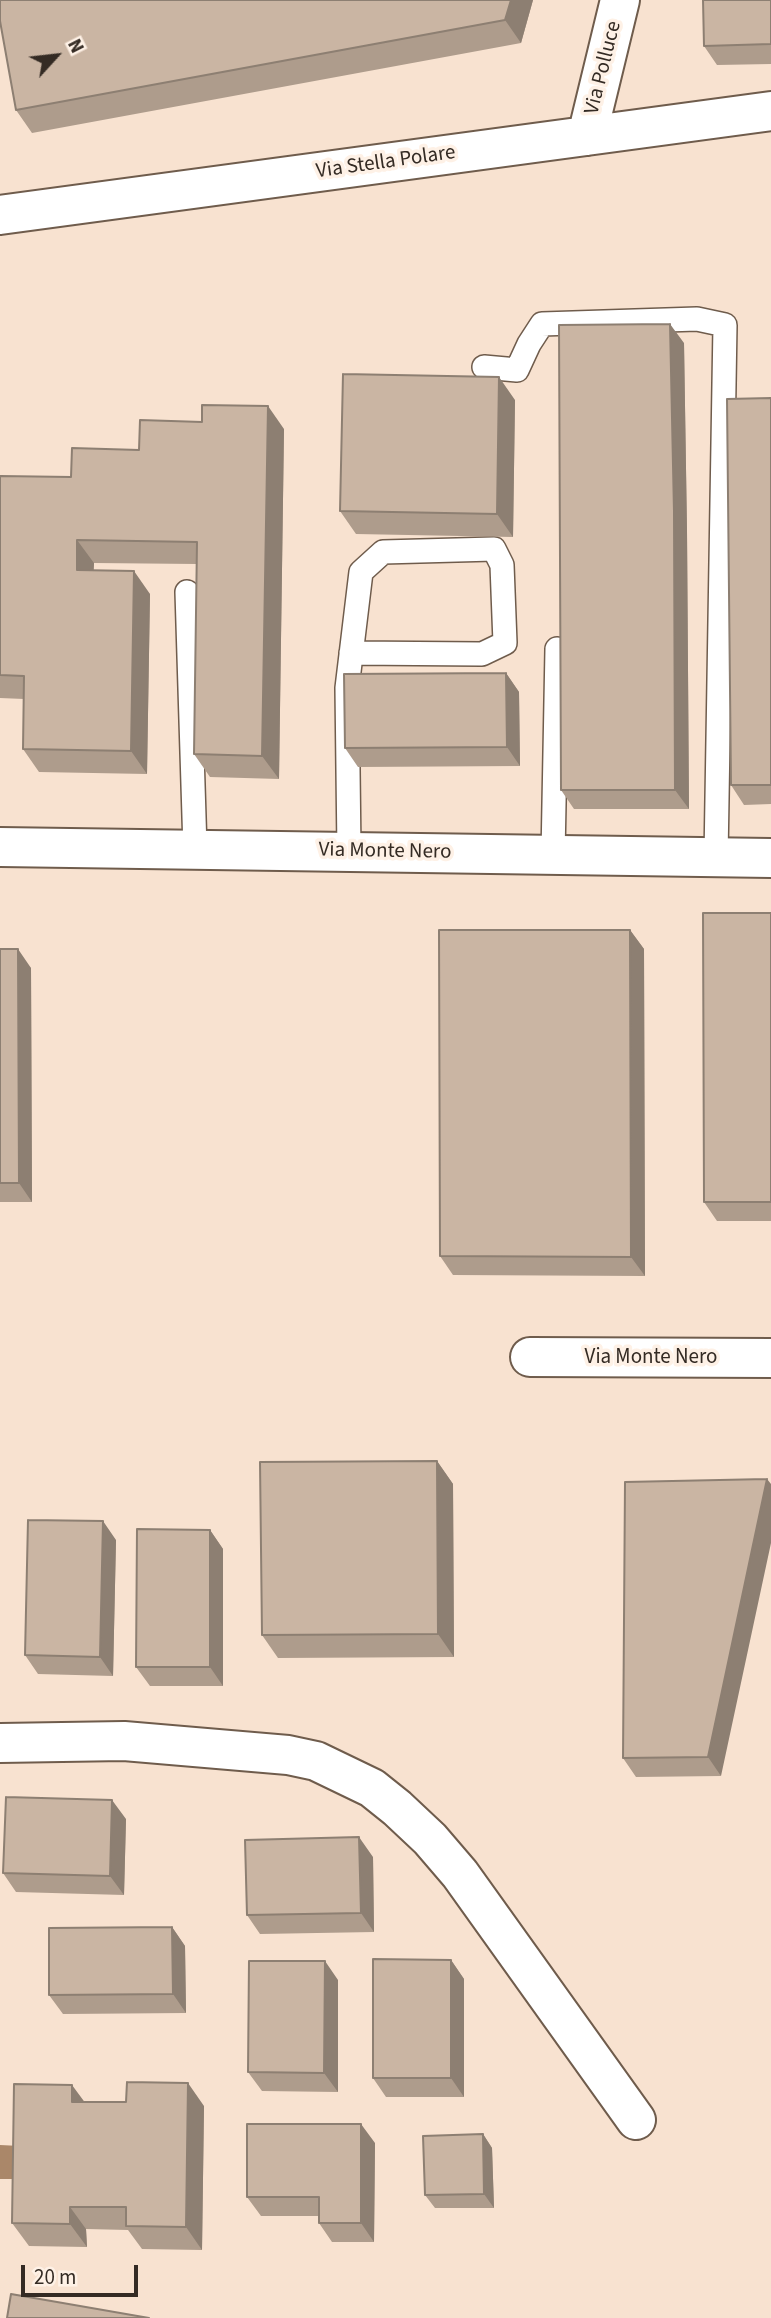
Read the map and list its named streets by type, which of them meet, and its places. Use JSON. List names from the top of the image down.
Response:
{
  "streets": {
    "street": ["Via Polluce", "Via Stella Polare", "Via Monte Nero"]
  },
  "crossings": [
    ["Via Polluce", "Via Stella Polare"]
  ],
  "scale_bar": "20 m",
  "north": "top right"
}
